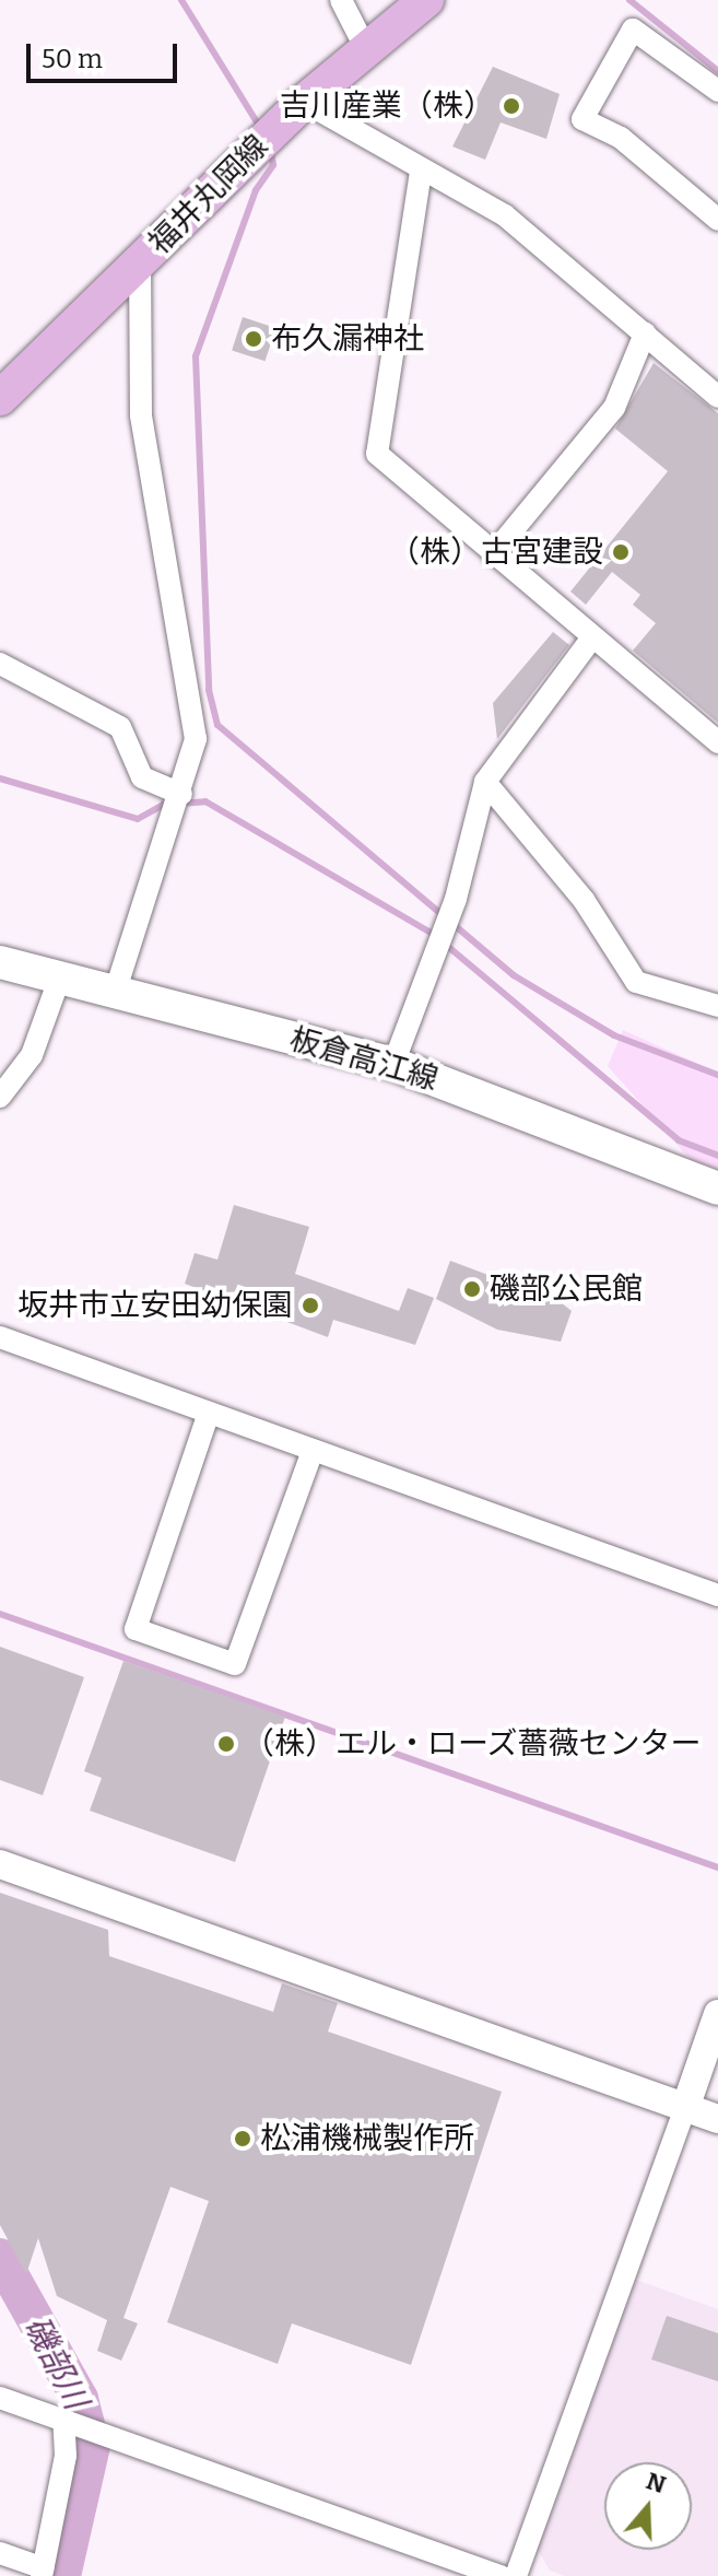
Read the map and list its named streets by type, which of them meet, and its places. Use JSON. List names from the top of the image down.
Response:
{
  "streets": {
    "main road": ["福井丸岡線", "板倉高江線"]
  },
  "water": ["磯部川"],
  "places": [
    "吉川産業（株）",
    "布久漏神社",
    "（株）古宮建設",
    "磯部公民館",
    "坂井市立安田幼保園",
    "（株）エル・ローズ薔薇センター",
    "松浦機械製作所"
  ],
  "scale_bar": "50 m",
  "north": "top"
}
